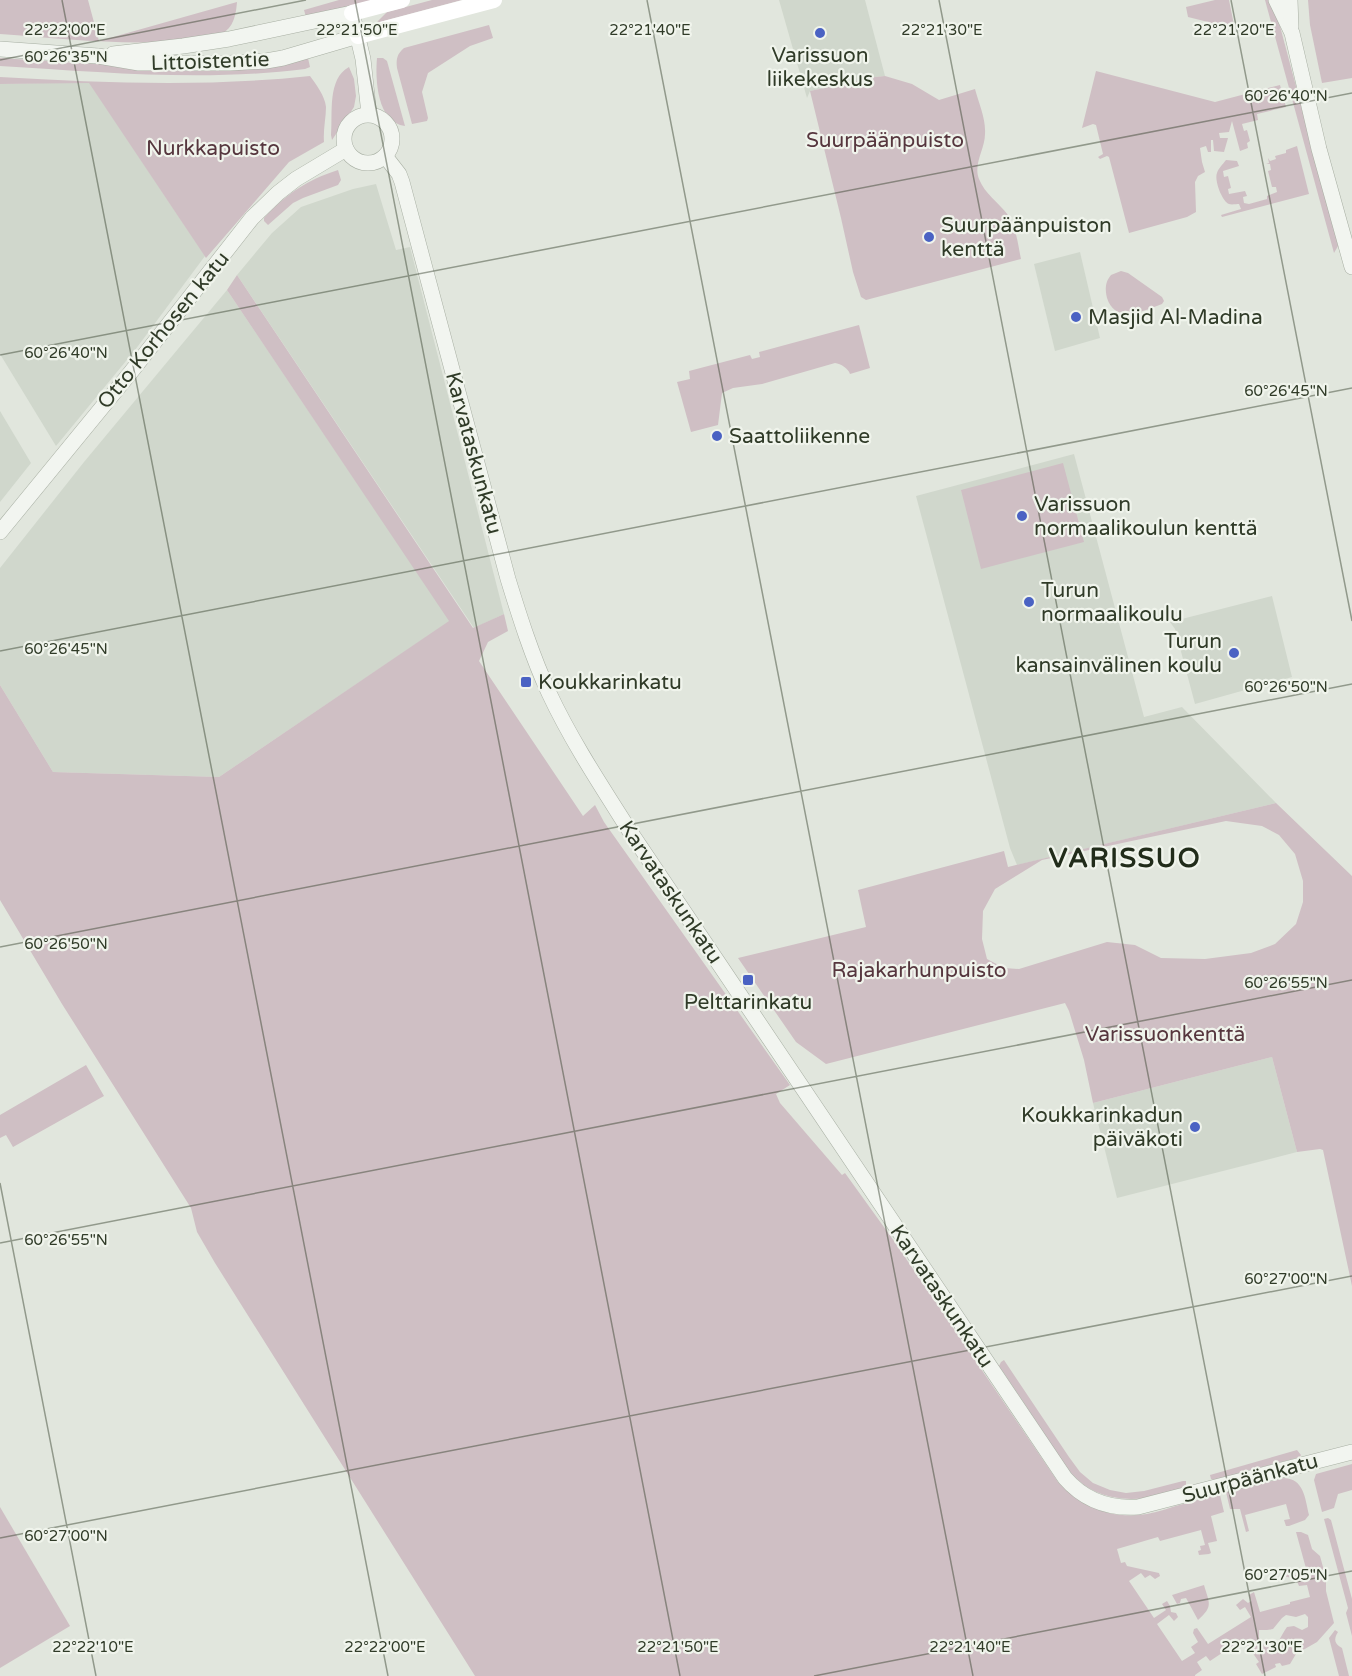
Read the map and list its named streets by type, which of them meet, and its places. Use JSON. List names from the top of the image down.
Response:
{
  "streets": {
    "main road": ["Littoistentie"],
    "street": ["Otto Korhosen katu", "Karvataskunkatu", "Suurpäänkatu"]
  },
  "crossings": [
    ["Otto Korhosen katu", "Karvataskunkatu"],
    ["Karvataskunkatu", "Suurpäänkatu"]
  ],
  "districts": ["VARISSUO"],
  "parks": [
    "Suurpäänpuisto",
    "Nurkkapuisto",
    "Rajakarhunpuisto",
    "Varissuonkenttä"
  ],
  "places": {
    "other": [
      "Varissuon liikekeskus",
      "Suurpäänpuiston kenttä",
      "Masjid Al-Madina",
      "Saattoliikenne",
      "Varissuon normaalikoulun kenttä",
      "Turun normaalikoulu",
      "Turun kansainvälinen koulu",
      "Koukkarinkadun päiväkoti"
    ],
    "transit": ["Koukkarinkatu", "Pelttarinkatu"]
  },
  "coordinates": [
    "22°22'00\"E",
    "22°21'50\"E",
    "22°21'40\"E",
    "22°21'30\"E",
    "22°21'20\"E",
    "60°26'35\"N",
    "60°26'40\"N",
    "60°26'45\"N",
    "60°26'50\"N",
    "60°26'55\"N",
    "60°27'00\"N",
    "60°27'05\"N",
    "22°22'10\"E"
  ]
}
